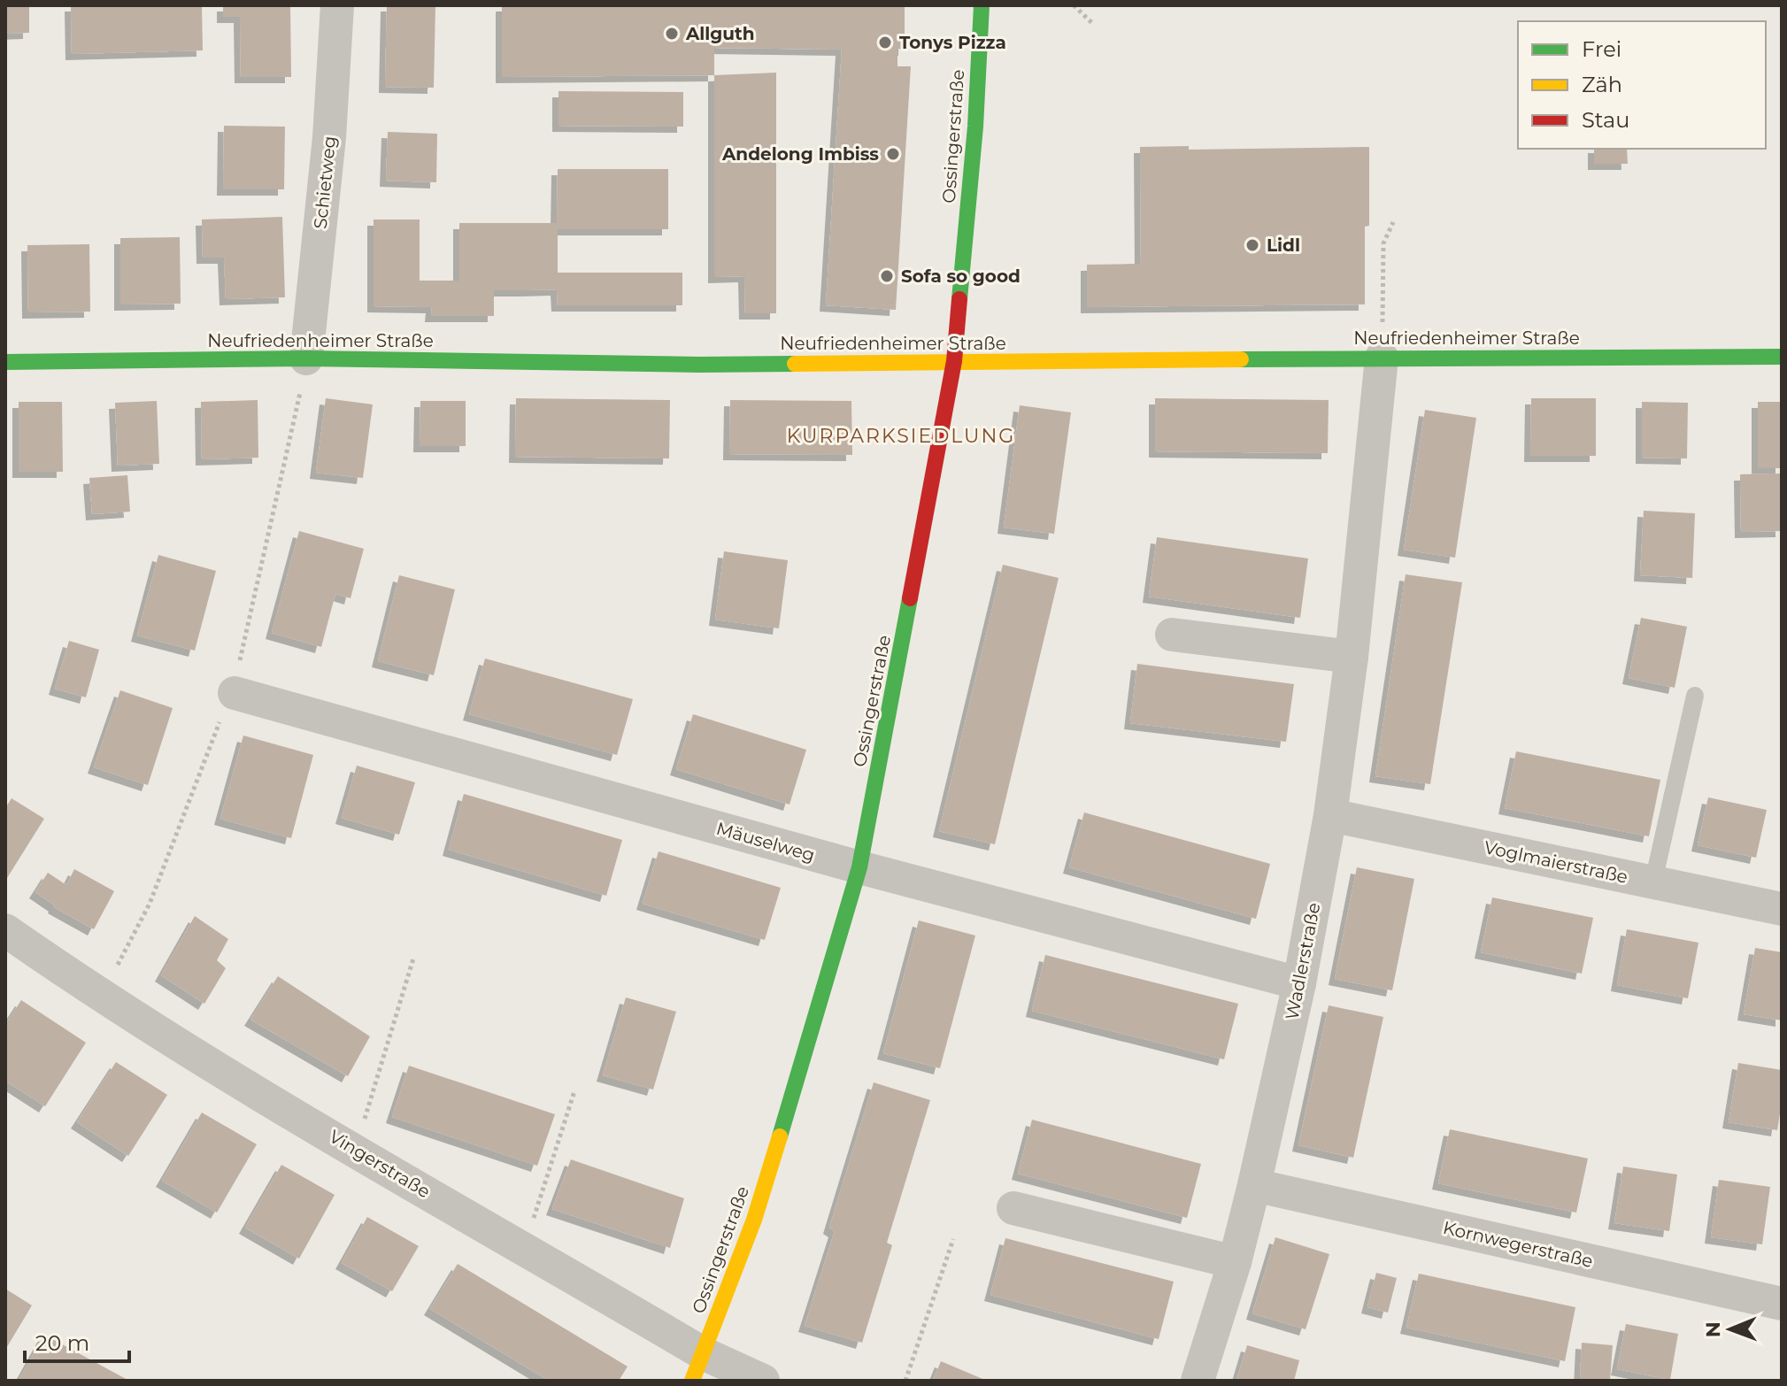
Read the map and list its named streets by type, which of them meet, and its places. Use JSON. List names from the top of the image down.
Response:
{
  "streets": {
    "street": [
      "Ossingerstraße",
      "Schietweg",
      "Neufriedenheimer Straße",
      "Mäuselweg",
      "Voglmaierstraße",
      "Wadlerstraße",
      "Vingerstraße",
      "Kornwegerstraße"
    ]
  },
  "crossings": [
    ["Ossingerstraße", "Neufriedenheimer Straße"],
    ["Ossingerstraße", "Mäuselweg"],
    ["Ossingerstraße", "Vingerstraße"],
    ["Schietweg", "Neufriedenheimer Straße"],
    ["Neufriedenheimer Straße", "Wadlerstraße"],
    ["Mäuselweg", "Wadlerstraße"],
    ["Voglmaierstraße", "Wadlerstraße"],
    ["Wadlerstraße", "Kornwegerstraße"]
  ],
  "districts": ["KURPARKSIEDLUNG"],
  "places": [
    "Allguth",
    "Tonys Pizza",
    "Andelong Imbiss",
    "Lidl",
    "Sofa so good"
  ],
  "legend": ["Frei", "Zäh", "Stau"],
  "scale_bar": "20 m",
  "north": "left"
}
